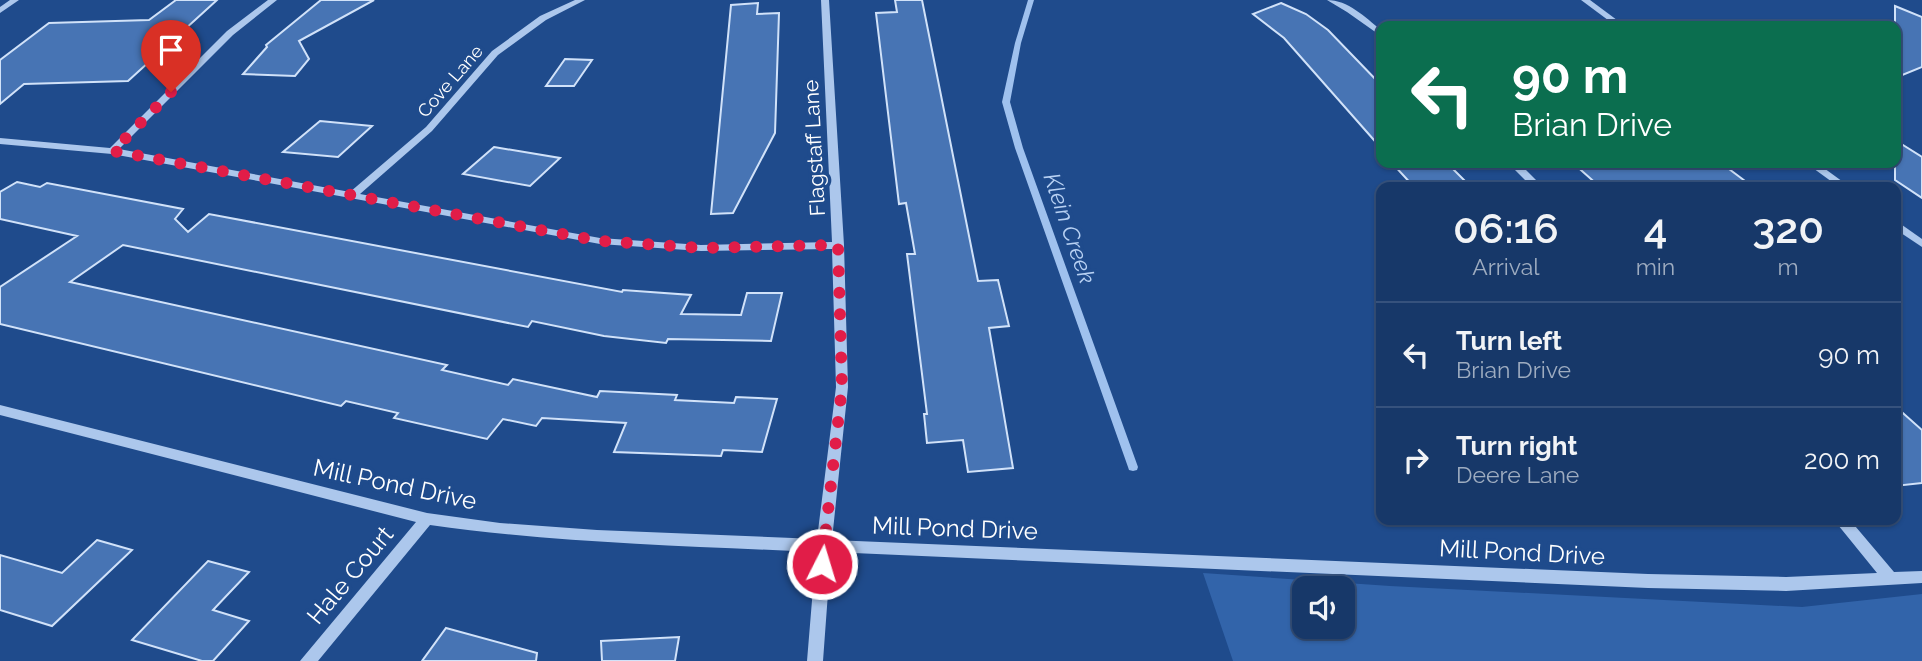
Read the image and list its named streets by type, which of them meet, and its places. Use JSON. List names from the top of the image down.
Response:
{
  "streets": {
    "street": [
      "Cove Lane",
      "Flagstaff Lane",
      "Mill Pond Drive",
      "Hale Court"
    ]
  },
  "crossings": [
    ["Flagstaff Lane", "Mill Pond Drive"],
    ["Mill Pond Drive", "Hale Court"]
  ],
  "water": ["Klein Creek"],
  "page": {
    "turn": ["90 m", "Brian Drive"],
    "eta": [
      "06:16",
      "Arrival",
      "4",
      "min",
      "320",
      "m"
    ],
    "list": [
      {
        "name": "Turn left",
        "note": "Brian Drive",
        "value": "90 m"
      },
      {
        "name": "Turn right",
        "note": "Deere Lane",
        "value": "200 m"
      }
    ]
  }
}
